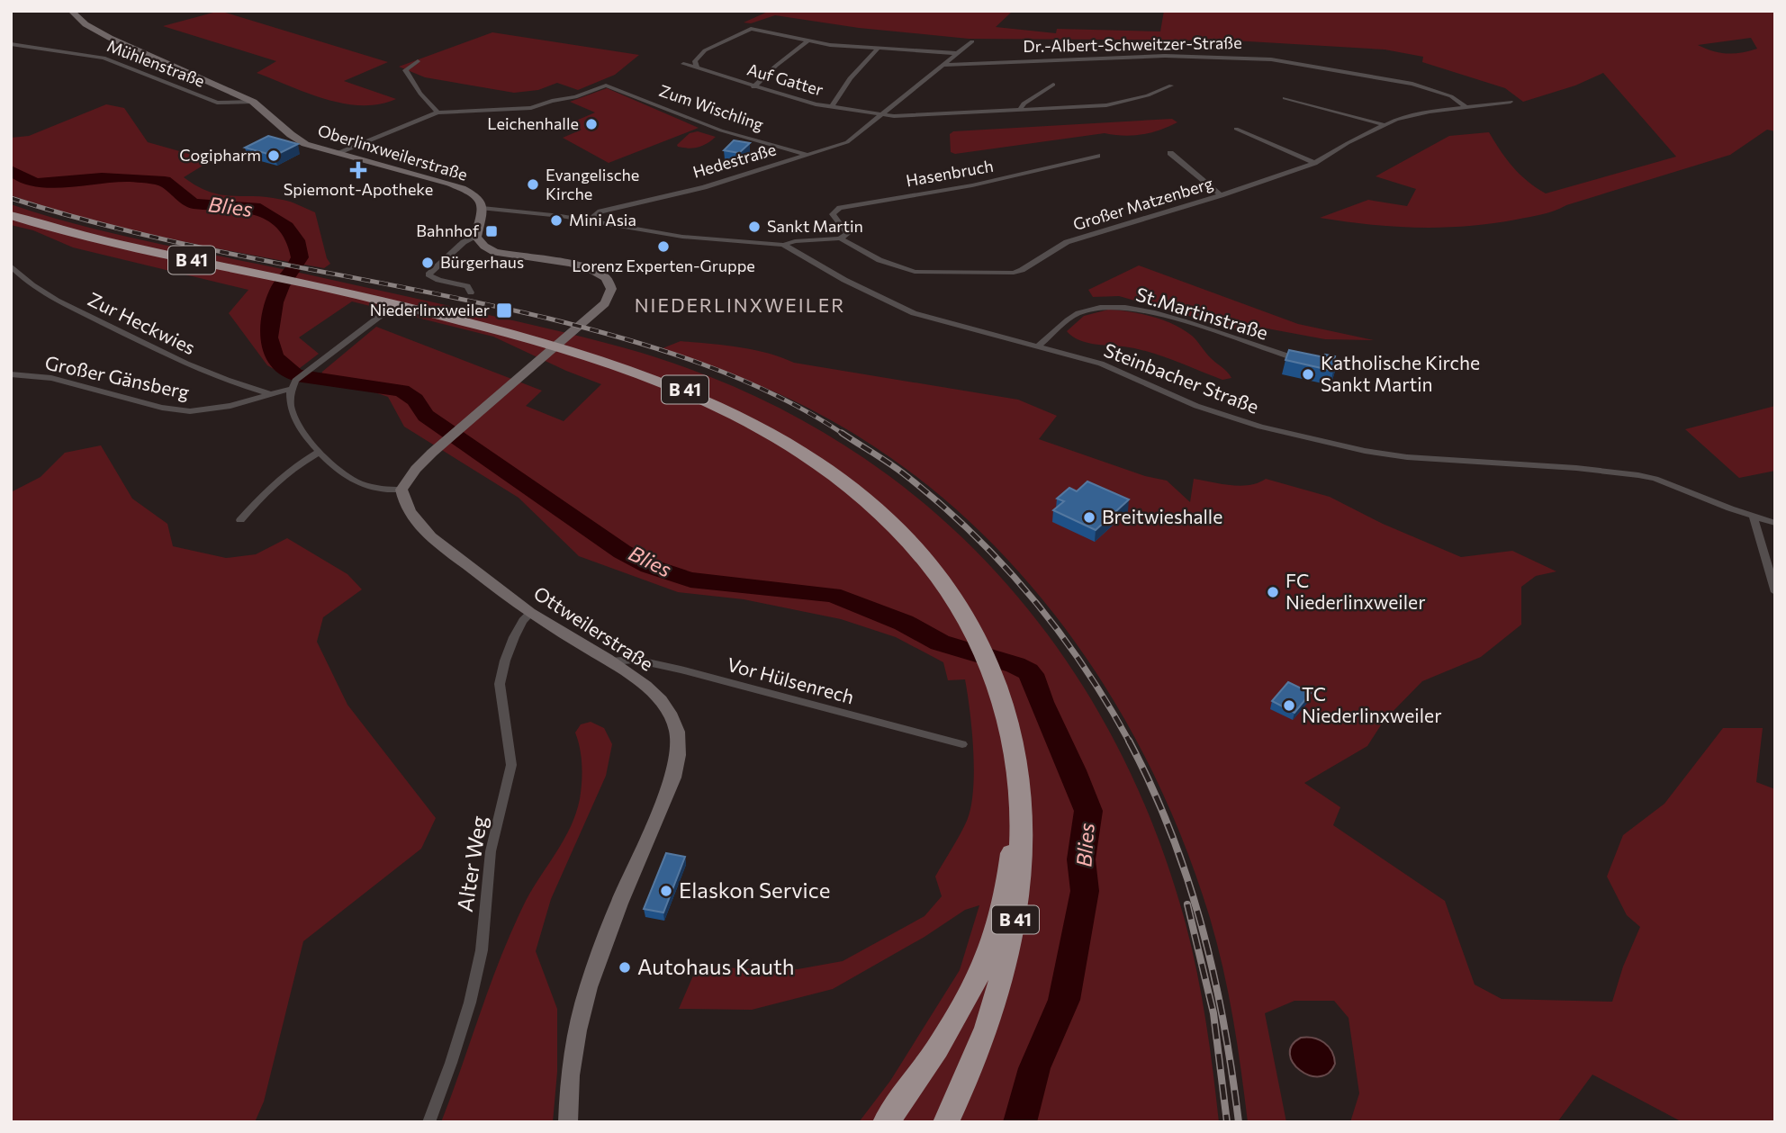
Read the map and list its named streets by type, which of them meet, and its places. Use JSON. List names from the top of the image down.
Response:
{
  "streets": {
    "highway": ["B 41"],
    "main road": ["Oberlinxweilerstraße", "Ottweilerstraße"],
    "street": [
      "Dr.-Albert-Schweitzer-Straße",
      "Mühlenstraße",
      "Auf Gatter",
      "Zum Wischling",
      "Hedestraße",
      "Hasenbruch",
      "Großer Matzenberg",
      "St.Martinstraße",
      "Zur Heckwies",
      "Großer Gänsberg",
      "Steinbacher Straße",
      "Vor Hülsenrech",
      "Alter Weg"
    ]
  },
  "crossings": [
    ["Dr.-Albert-Schweitzer-Straße", "Hedestraße"],
    ["Dr.-Albert-Schweitzer-Straße", "Großer Matzenberg"],
    ["Mühlenstraße", "Oberlinxweilerstraße"],
    ["Auf Gatter", "Hedestraße"],
    ["Zum Wischling", "Hedestraße"],
    ["Oberlinxweilerstraße", "Steinbacher Straße"],
    ["Hedestraße", "Steinbacher Straße"],
    ["Hasenbruch", "Großer Matzenberg"],
    ["St.Martinstraße", "Steinbacher Straße"],
    ["Zur Heckwies", "Großer Gänsberg"],
    ["Ottweilerstraße", "Vor Hülsenrech"],
    ["Ottweilerstraße", "Alter Weg"]
  ],
  "districts": ["NIEDERLINXWEILER"],
  "water": ["Blies"],
  "places": {
    "other": [
      "Leichenhalle",
      "Cogipharm",
      "Evangelische Kirche",
      "Mini Asia",
      "Sankt Martin",
      "Lorenz Experten-Gruppe",
      "Bürgerhaus",
      "Katholische Kirche Sankt Martin",
      "Breitwieshalle",
      "FC Niederlinxweiler",
      "TC Niederlinxweiler",
      "Elaskon Service",
      "Autohaus Kauth"
    ],
    "health": ["Spiemont-Apotheke"],
    "transit": ["Bahnhof", "Niederlinxweiler"]
  }
}
